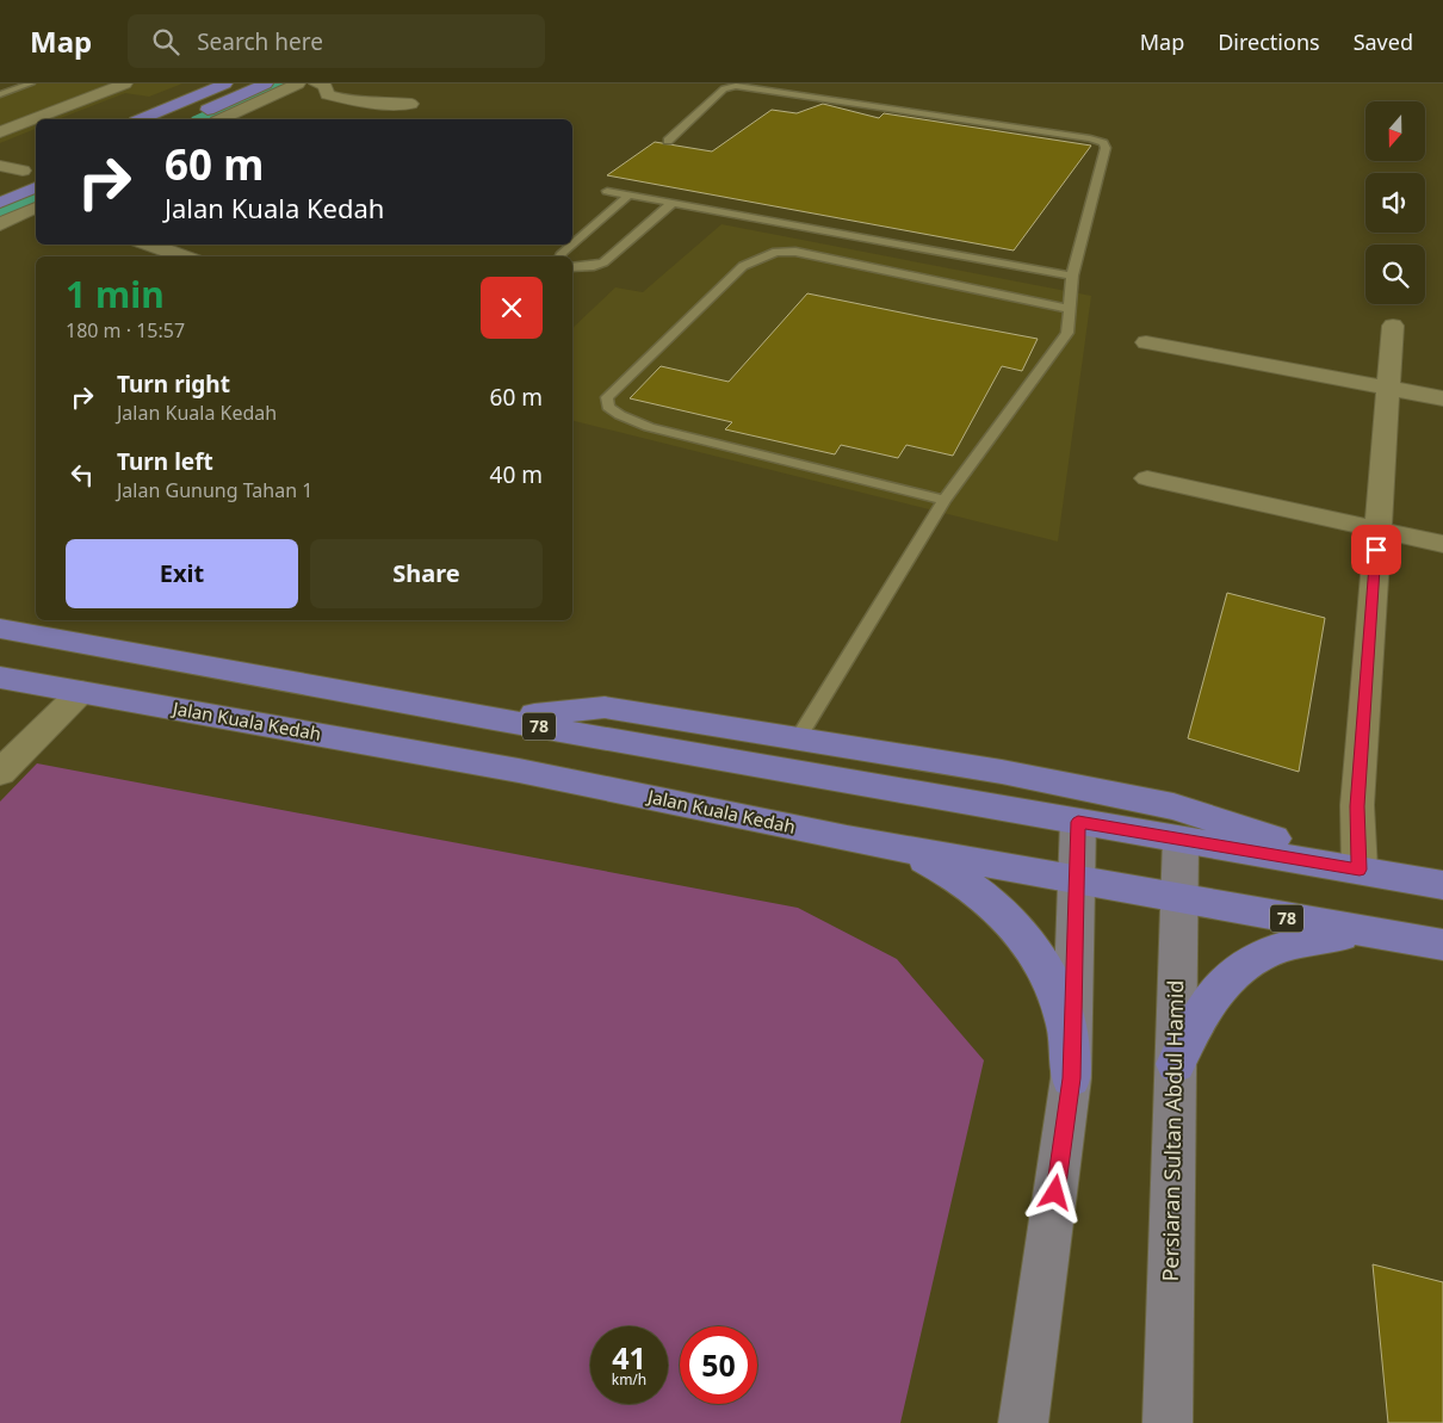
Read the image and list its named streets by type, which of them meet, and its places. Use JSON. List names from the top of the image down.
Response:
{
  "streets": {
    "main road": ["Jalan Kuala Kedah", "78", "Persiaran Sultan Abdul Hamid"]
  },
  "crossings": [
    ["Jalan Kuala Kedah", "Persiaran Sultan Abdul Hamid"],
    ["78", "Persiaran Sultan Abdul Hamid"]
  ],
  "north": "bottom",
  "page": {
    "header": "Map",
    "search": "Search here",
    "nav": ["Map", "Directions", "Saved"],
    "turn": ["60 m", "Jalan Kuala Kedah"],
    "heading": ["1 min", "180 m · 15:57"],
    "list": [
      {
        "name": "Turn right",
        "note": "Jalan Kuala Kedah",
        "value": "60 m"
      },
      {
        "name": "Turn left",
        "note": "Jalan Gunung Tahan 1",
        "value": "40 m"
      }
    ],
    "buttons": ["Exit", "Share"],
    "speed": "41 km/h",
    "limit": "50"
  }
}
